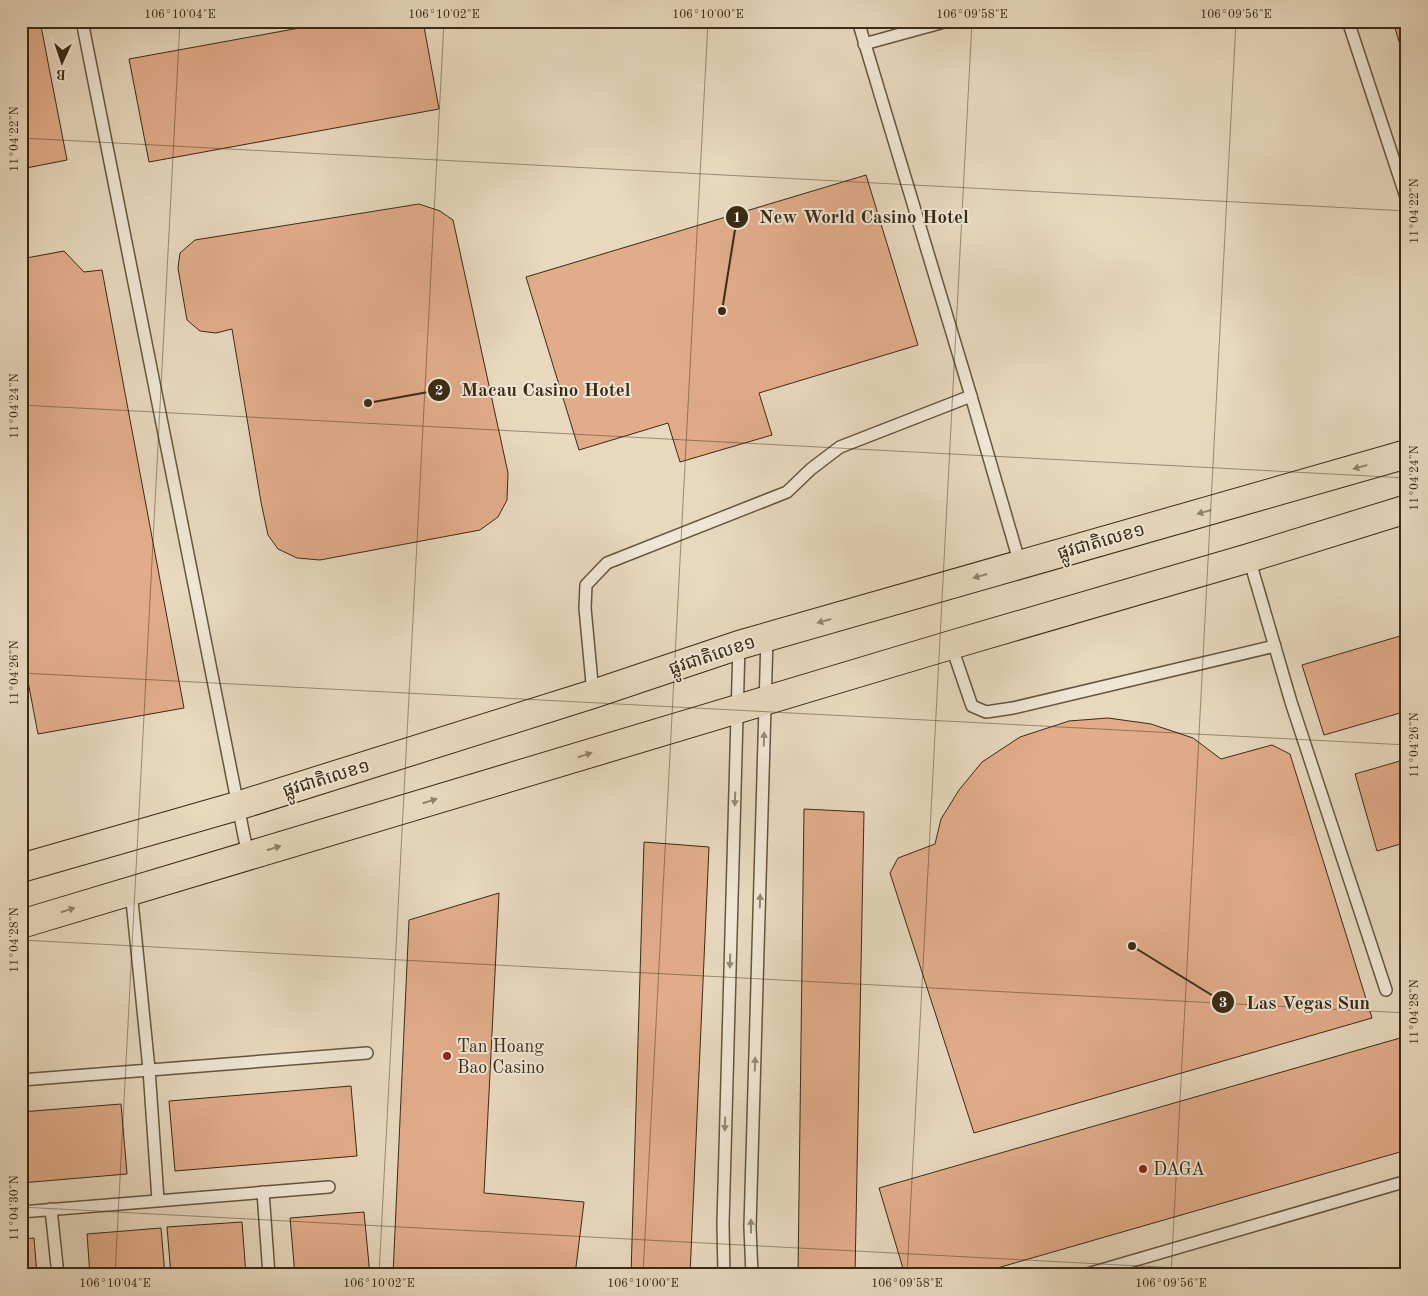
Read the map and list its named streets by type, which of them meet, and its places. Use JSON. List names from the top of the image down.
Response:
{
  "streets": {
    "highway": ["ផ្លូវជាតិលេខ១"]
  },
  "places": [
    "New World Casino Hotel",
    "Macau Casino Hotel",
    "Las Vegas Sun",
    "Tan Hoang Bao Casino",
    "DAGA"
  ],
  "north": "bottom",
  "coordinates": [
    "106°10'04\"E",
    "106°10'02\"E",
    "106°10'00\"E",
    "106°09'58\"E",
    "106°09'56\"E",
    "11°04'22\"N",
    "11°04'24\"N",
    "11°04'26\"N",
    "11°04'28\"N",
    "11°04'30\"N"
  ]
}
